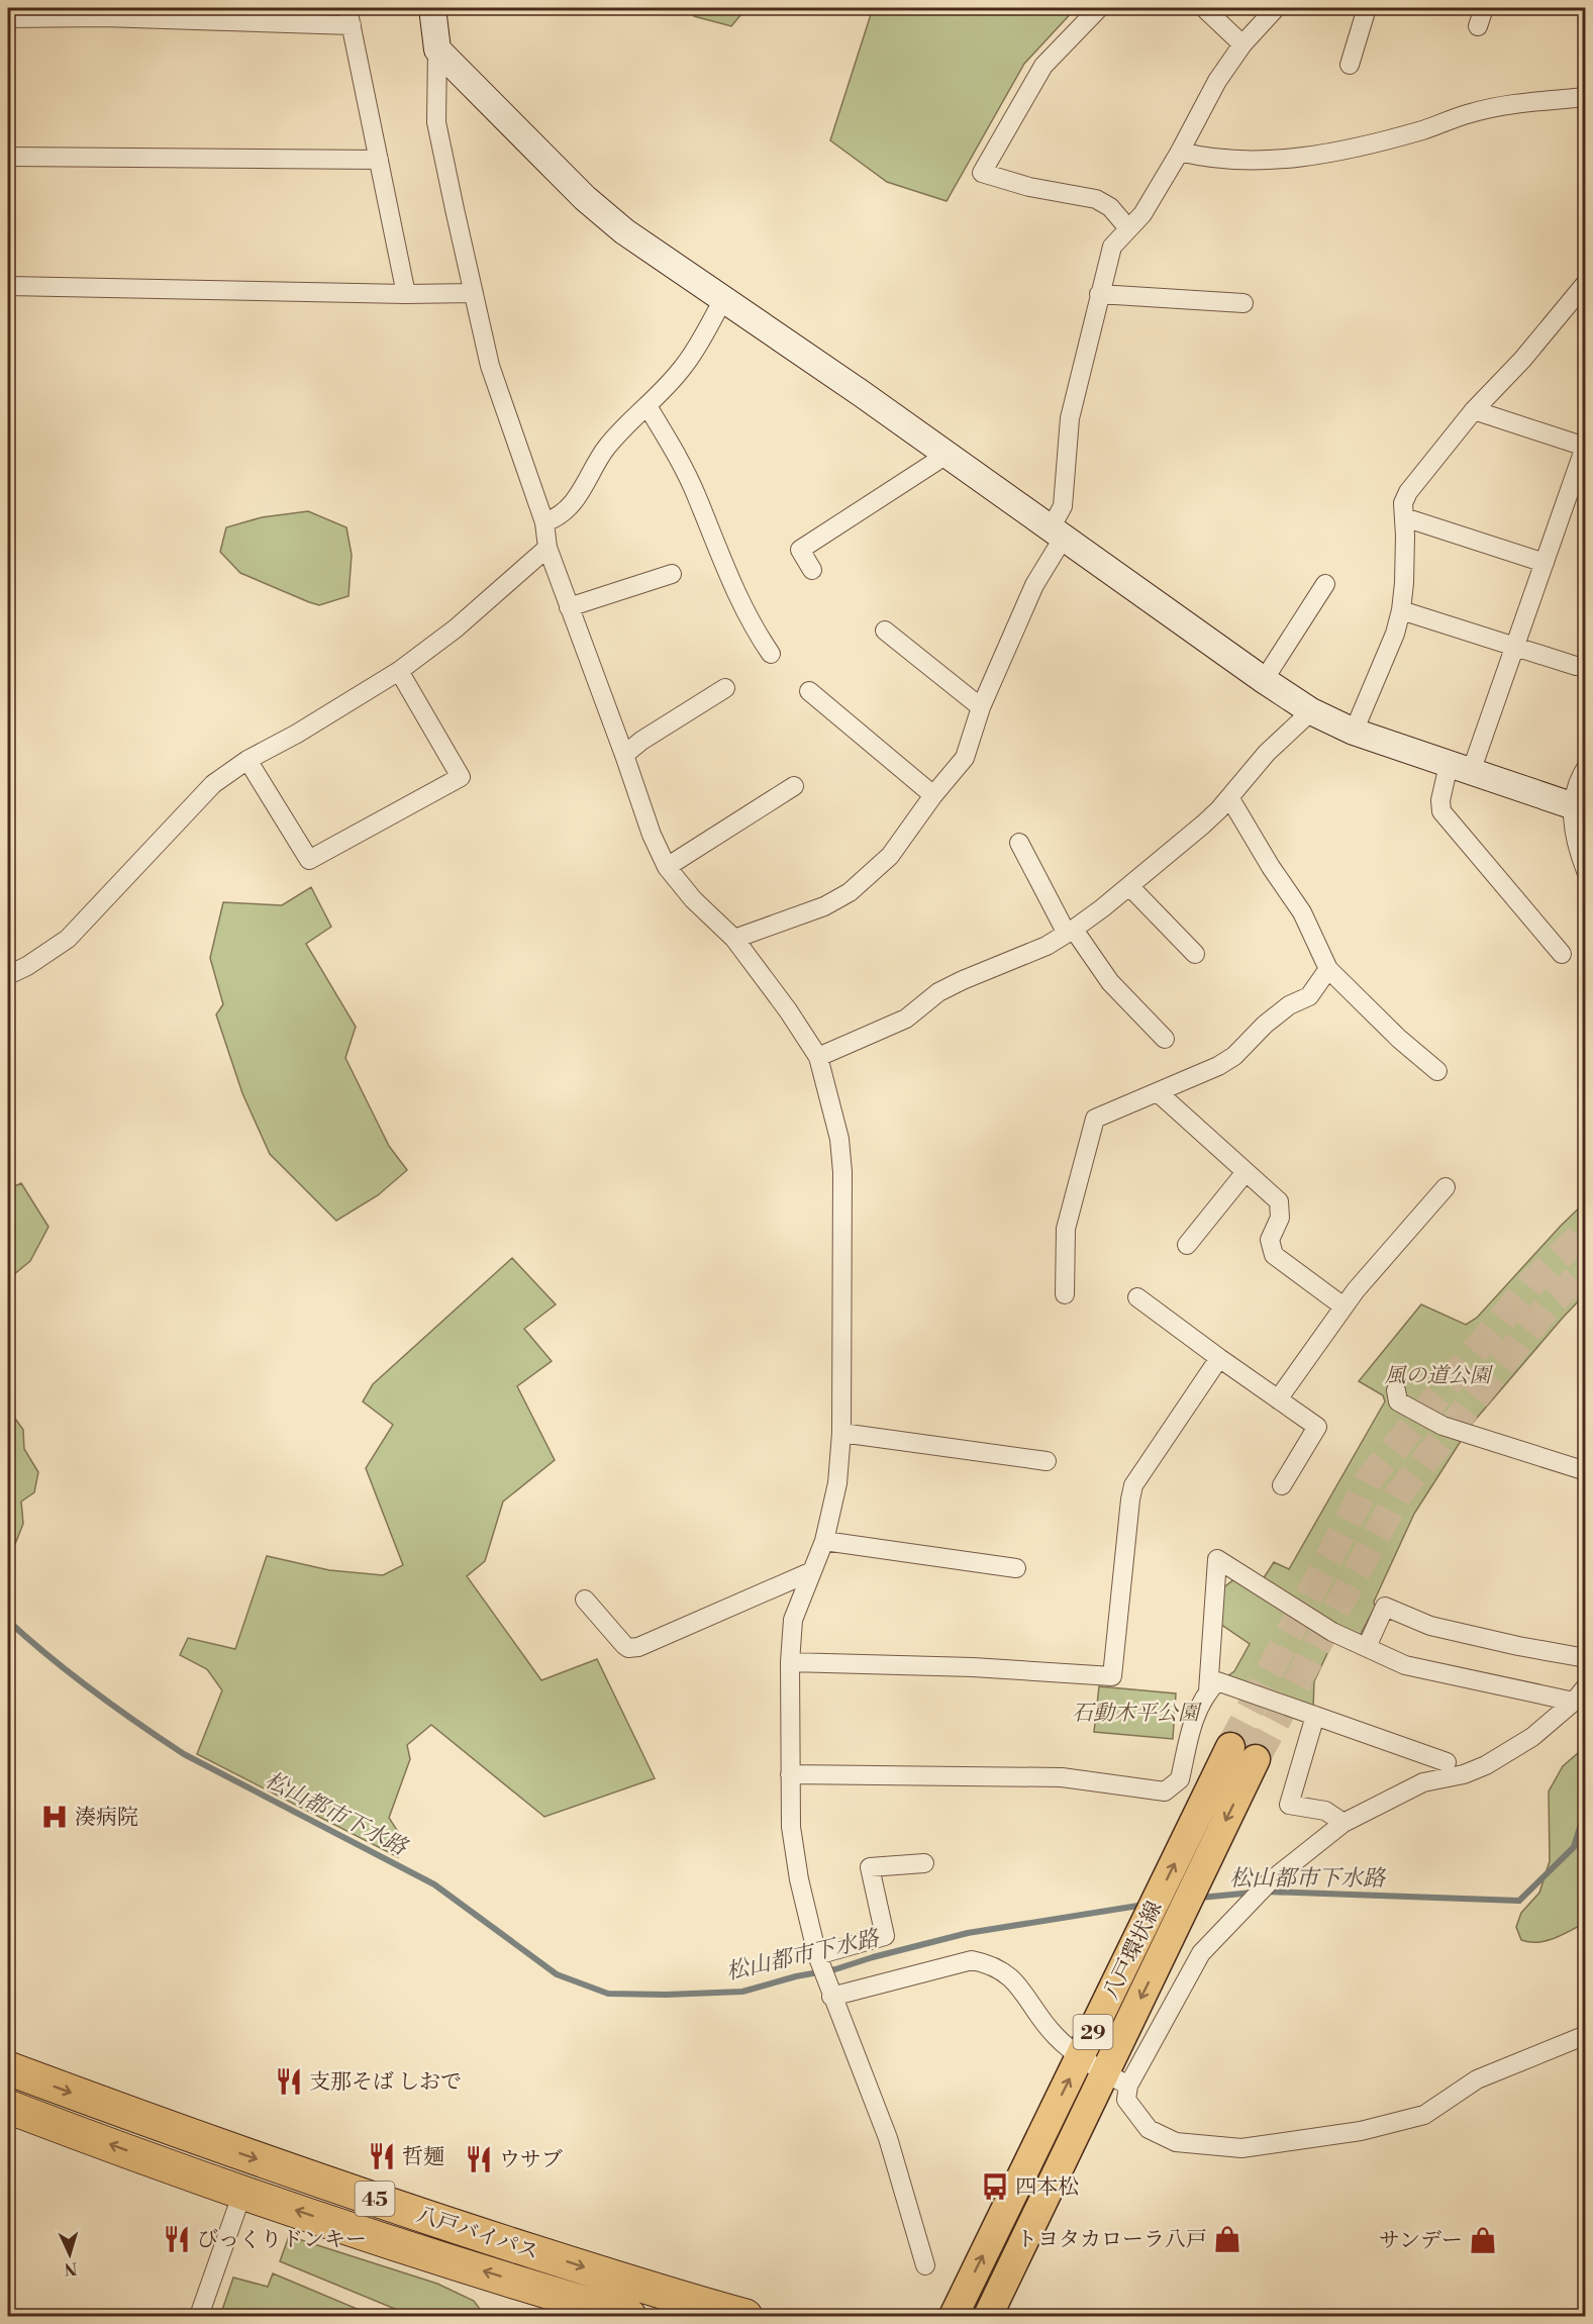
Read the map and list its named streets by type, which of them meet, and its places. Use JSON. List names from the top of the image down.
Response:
{
  "streets": {
    "highway": ["45", "八戸バイパス"],
    "main road": ["八戸環状線", "29"]
  },
  "water": ["松山都市下水路"],
  "parks": ["風の道公園", "石動木平公園"],
  "places": {
    "hospital": ["湊病院"],
    "restaurant": [
      "支那そば しおで",
      "哲麺",
      "ウサブ",
      "びっくりドンキー"
    ],
    "bus stop": ["四本松"],
    "shop": ["トヨタカローラ八戸", "サンデー"]
  },
  "north": "bottom"
}
